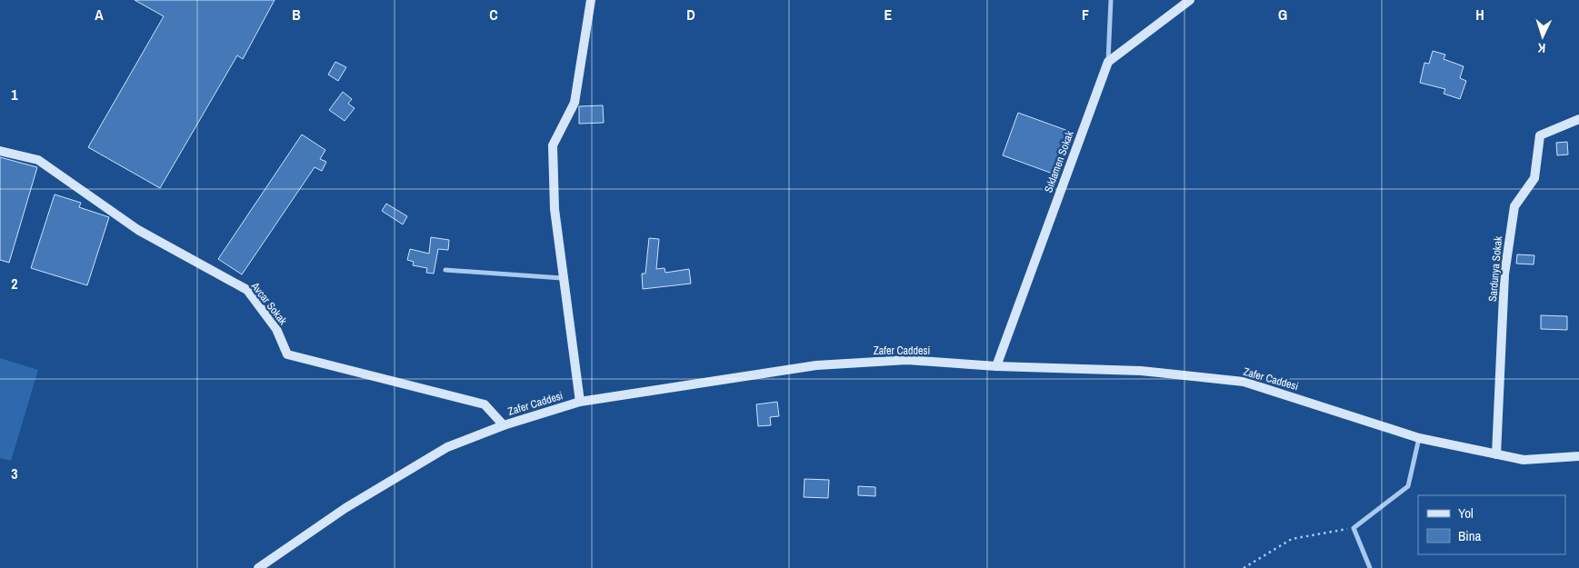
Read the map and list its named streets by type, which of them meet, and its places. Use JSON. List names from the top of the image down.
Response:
{
  "streets": {
    "street": [
      "Sıklamen Sokak",
      "Sardunya Sokak",
      "Avcar Sokak",
      "Zafer Caddesi"
    ]
  },
  "crossings": [
    ["Sıklamen Sokak", "Zafer Caddesi"],
    ["Sardunya Sokak", "Zafer Caddesi"],
    ["Avcar Sokak", "Zafer Caddesi"]
  ],
  "legend": ["Yol", "Bina"],
  "north": "bottom",
  "grid": {
    "columns": [
      "A",
      "B",
      "C",
      "D",
      "E",
      "F",
      "G",
      "H"
    ],
    "rows": ["1", "2", "3"]
  }
}
